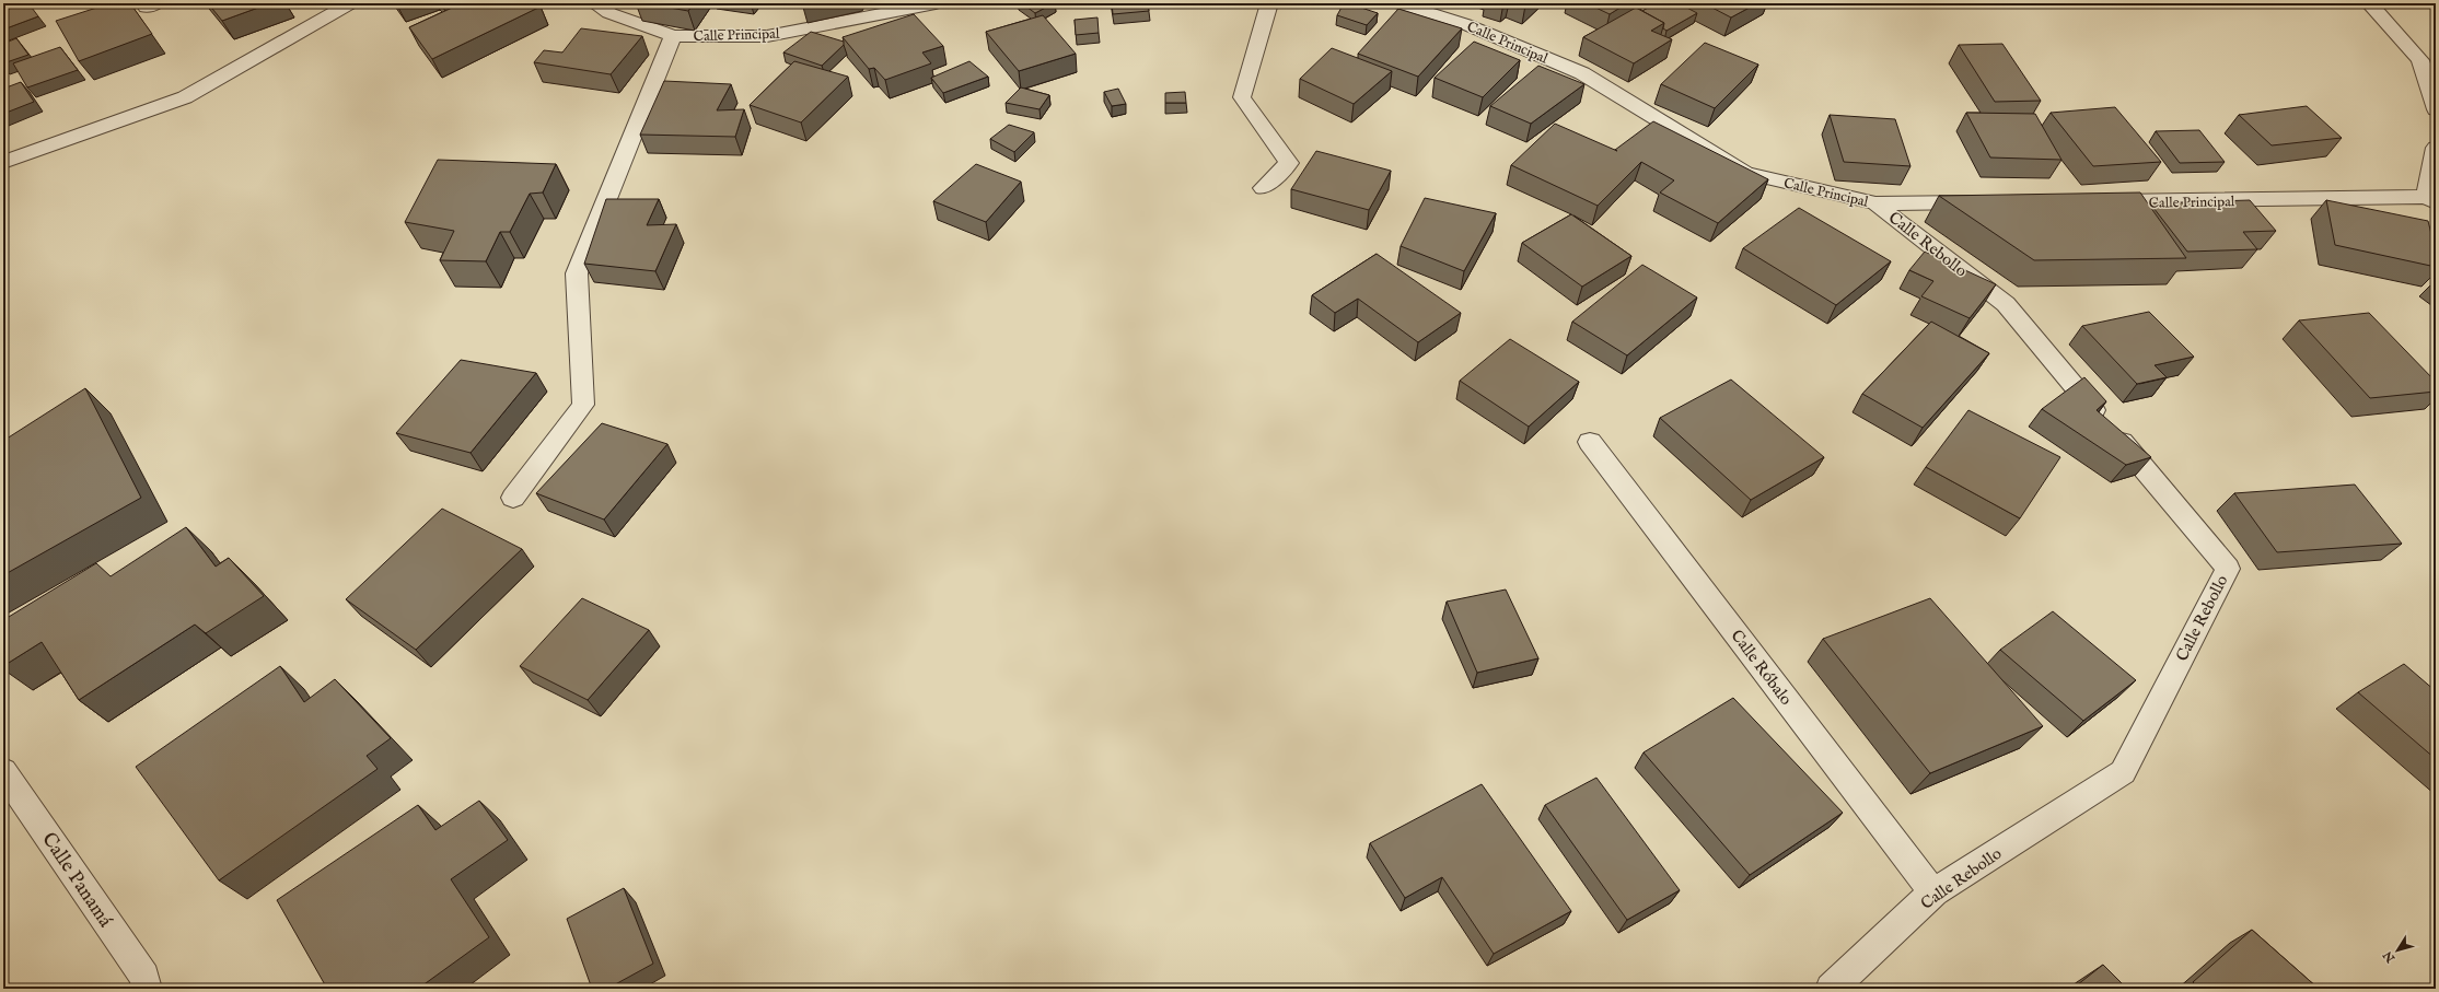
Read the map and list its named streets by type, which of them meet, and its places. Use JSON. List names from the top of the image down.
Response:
{
  "streets": {
    "street": [
      "Calle Principal",
      "Calle Rebollo",
      "Calle Róbalo",
      "Calle Panamá"
    ]
  },
  "crossings": [
    ["Calle Principal", "Calle Rebollo"],
    ["Calle Rebollo", "Calle Róbalo"]
  ],
  "north": "bottom left"
}
